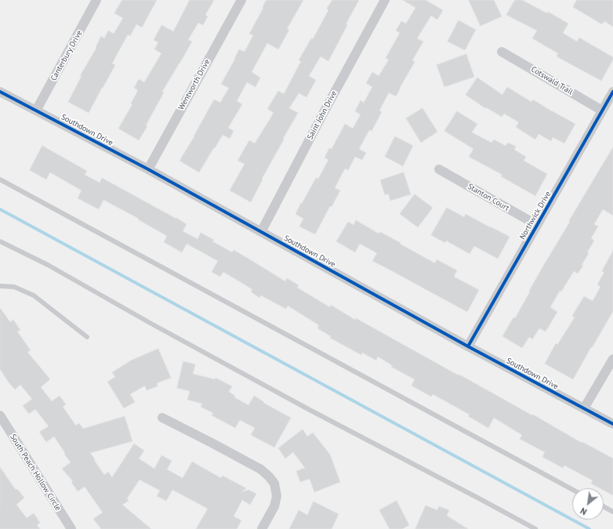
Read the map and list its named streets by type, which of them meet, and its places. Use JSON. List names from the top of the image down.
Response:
{
  "streets": {
    "street": [
      "Canterbury Drive",
      "Cotswald Trail",
      "Wentworth Drive",
      "Saint John Drive",
      "Southdown Drive",
      "Stanton Court",
      "Northwick Drive",
      "South Peach Hollow Circle"
    ]
  },
  "crossings": [
    ["Canterbury Drive", "Southdown Drive"],
    ["Cotswald Trail", "Northwick Drive"],
    ["Wentworth Drive", "Southdown Drive"],
    ["Saint John Drive", "Southdown Drive"],
    ["Southdown Drive", "Northwick Drive"],
    ["Stanton Court", "Northwick Drive"]
  ],
  "north": "bottom left"
}
